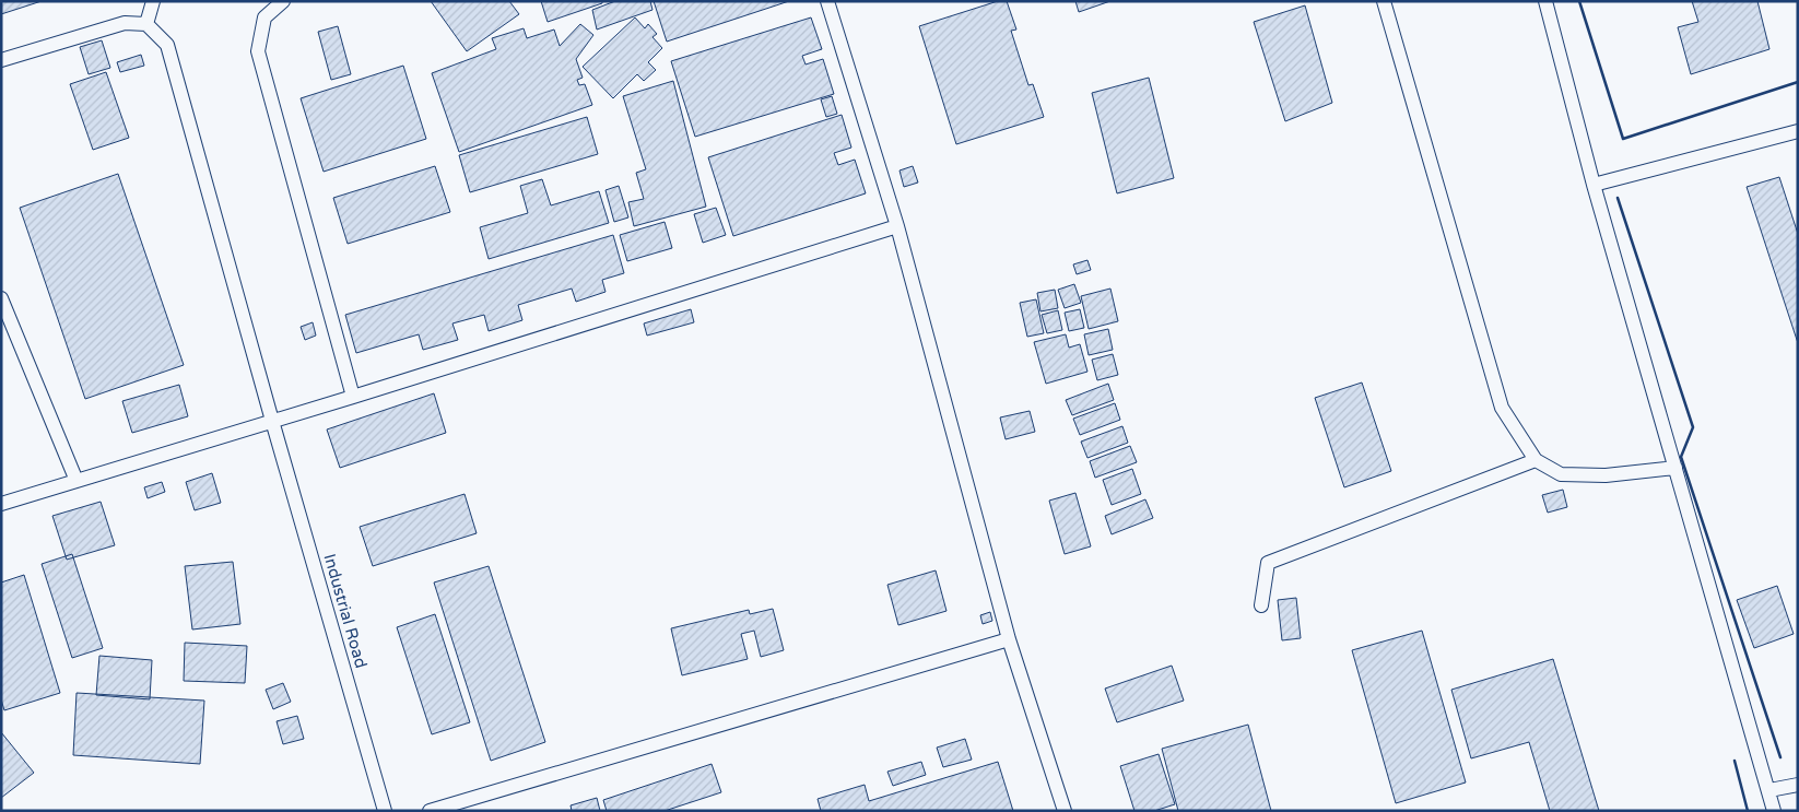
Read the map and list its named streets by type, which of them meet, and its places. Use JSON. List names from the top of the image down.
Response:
{
  "streets": {
    "lane": ["Industrial Road"]
  }
}
